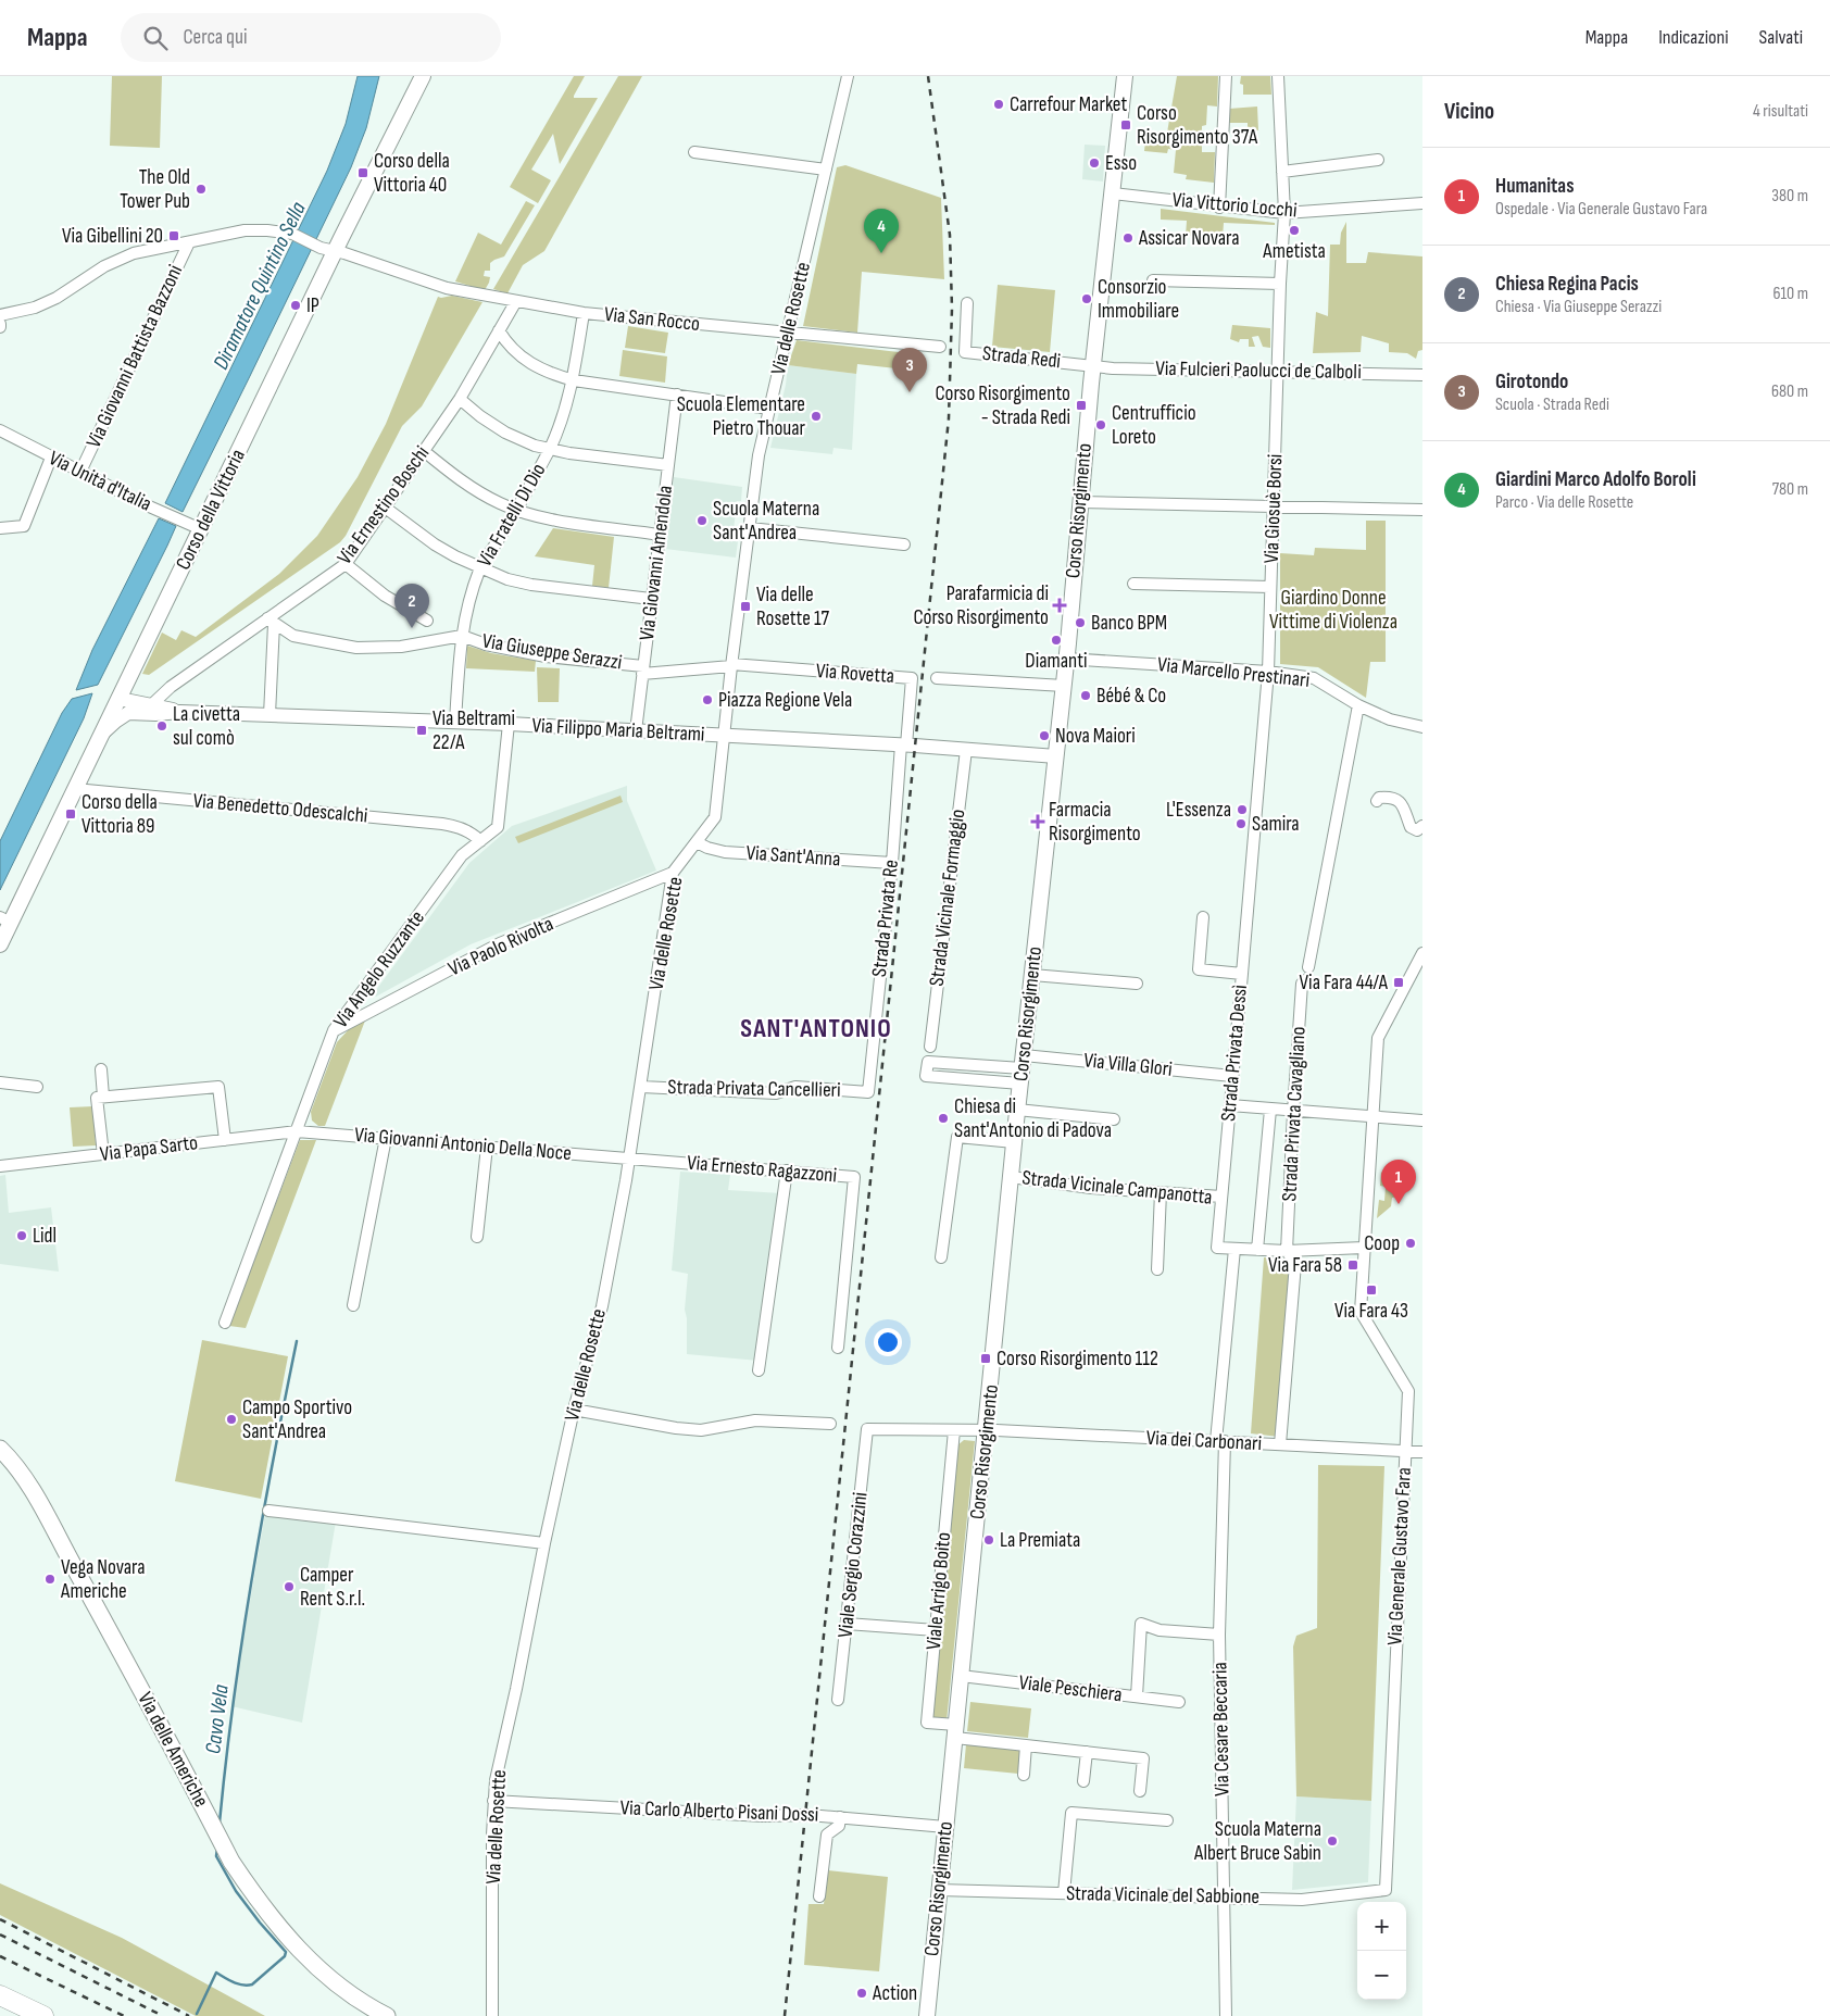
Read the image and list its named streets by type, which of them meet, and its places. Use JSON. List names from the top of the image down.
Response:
{
  "streets": {
    "main road": ["Corso della Vittoria", "Corso Risorgimento", "Via delle Americhe"],
    "street": [
      "Via Vittorio Locchi",
      "Via delle Rosette",
      "Via San Rocco",
      "Via Giovanni Battista Bazzoni",
      "Strada Redi",
      "Via Fulcieri Paolucci de Calboli",
      "Via Unità d'Italia",
      "Via Ernestino Boschi",
      "Via Giosuè Borsi",
      "Via Fratelli Di Dio",
      "Via Giovanni Amendola",
      "Via Giuseppe Serazzi",
      "Via Marcello Prestinari",
      "Via Rovetta",
      "Via Filippo Maria Beltrami",
      "Via Benedetto Odescalchi",
      "Via Sant'Anna",
      "Strada Vicinale Formaggio",
      "Strada Privata Re",
      "Via Paolo Rivolta",
      "Via Angelo Ruzzante",
      "Strada Privata Dessì",
      "Via Villa Glori",
      "Strada Privata Cancellieri",
      "Strada Privata Cavagliano",
      "Via Giovanni Antonio Della Noce",
      "Via Papa Sarto",
      "Via Ernesto Ragazzoni",
      "Strada Vicinale Campanotta",
      "Via dei Carbonari",
      "Via Generale Gustavo Fara",
      "Viale Sergio Corazzini",
      "Viale Arrigo Boito",
      "Viale Peschiera",
      "Via Cesare Beccaria",
      "Via Carlo Alberto Pisani Dossi",
      "Strada Vicinale del Sabbione"
    ]
  },
  "crossings": [
    ["Via Vittorio Locchi", "Via Giosuè Borsi"],
    ["Via Vittorio Locchi", "Corso Risorgimento"],
    ["Via delle Rosette", "Via San Rocco"],
    ["Via delle Rosette", "Via Giuseppe Serazzi"],
    ["Via delle Rosette", "Via Rovetta"],
    ["Via delle Rosette", "Via Filippo Maria Beltrami"],
    ["Via delle Rosette", "Via Sant'Anna"],
    ["Via delle Rosette", "Via Paolo Rivolta"],
    ["Via delle Rosette", "Strada Privata Cancellieri"],
    ["Via delle Rosette", "Via Giovanni Antonio Della Noce"],
    ["Via delle Rosette", "Via Ernesto Ragazzoni"],
    ["Via delle Rosette", "Via Carlo Alberto Pisani Dossi"],
    ["Via San Rocco", "Via Giovanni Battista Bazzoni"],
    ["Via San Rocco", "Via Ernestino Boschi"],
    ["Via San Rocco", "Corso della Vittoria"],
    ["Via San Rocco", "Via Fratelli Di Dio"],
    ["Via Giovanni Battista Bazzoni", "Via Unità d'Italia"],
    ["Strada Redi", "Via Fulcieri Paolucci de Calboli"],
    ["Strada Redi", "Corso Risorgimento"],
    ["Via Fulcieri Paolucci de Calboli", "Via Giosuè Borsi"],
    ["Via Fulcieri Paolucci de Calboli", "Corso Risorgimento"],
    ["Via Unità d'Italia", "Corso della Vittoria"],
    ["Via Ernestino Boschi", "Via Filippo Maria Beltrami"],
    ["Via Giosuè Borsi", "Via Marcello Prestinari"],
    ["Via Giosuè Borsi", "Strada Privata Dessì"],
    ["Corso della Vittoria", "Via Filippo Maria Beltrami"],
    ["Corso della Vittoria", "Via Benedetto Odescalchi"],
    ["Corso Risorgimento", "Via Marcello Prestinari"],
    ["Corso Risorgimento", "Via Filippo Maria Beltrami"],
    ["Corso Risorgimento", "Via Villa Glori"],
    ["Corso Risorgimento", "Strada Vicinale Campanotta"],
    ["Corso Risorgimento", "Via dei Carbonari"],
    ["Corso Risorgimento", "Viale Arrigo Boito"],
    ["Corso Risorgimento", "Viale Peschiera"],
    ["Corso Risorgimento", "Via Carlo Alberto Pisani Dossi"],
    ["Corso Risorgimento", "Strada Vicinale del Sabbione"],
    ["Via Fratelli Di Dio", "Via Giuseppe Serazzi"],
    ["Via Fratelli Di Dio", "Via Filippo Maria Beltrami"],
    ["Via Giovanni Amendola", "Via Giuseppe Serazzi"],
    ["Via Giovanni Amendola", "Via Filippo Maria Beltrami"],
    ["Via Giuseppe Serazzi", "Via Rovetta"],
    ["Via Rovetta", "Via Filippo Maria Beltrami"],
    ["Via Rovetta", "Strada Privata Re"],
    ["Via Filippo Maria Beltrami", "Strada Vicinale Formaggio"],
    ["Via Filippo Maria Beltrami", "Strada Privata Re"],
    ["Via Filippo Maria Beltrami", "Via Angelo Ruzzante"],
    ["Via Benedetto Odescalchi", "Via Angelo Ruzzante"],
    ["Via Sant'Anna", "Strada Privata Re"],
    ["Strada Privata Re", "Strada Privata Cancellieri"],
    ["Via Paolo Rivolta", "Via Angelo Ruzzante"],
    ["Via Angelo Ruzzante", "Via Giovanni Antonio Della Noce"],
    ["Via Angelo Ruzzante", "Via Papa Sarto"],
    ["Strada Privata Dessì", "Via Villa Glori"],
    ["Strada Privata Dessì", "Strada Vicinale Campanotta"],
    ["Strada Privata Cavagliano", "Strada Vicinale Campanotta"],
    ["Via Giovanni Antonio Della Noce", "Via Papa Sarto"],
    ["Via Giovanni Antonio Della Noce", "Via Ernesto Ragazzoni"],
    ["Strada Vicinale Campanotta", "Via Generale Gustavo Fara"],
    ["Strada Vicinale Campanotta", "Via Cesare Beccaria"],
    ["Via dei Carbonari", "Via Generale Gustavo Fara"],
    ["Via dei Carbonari", "Viale Sergio Corazzini"],
    ["Via dei Carbonari", "Viale Arrigo Boito"],
    ["Via dei Carbonari", "Via Cesare Beccaria"],
    ["Via Generale Gustavo Fara", "Strada Vicinale del Sabbione"],
    ["Via Cesare Beccaria", "Strada Vicinale del Sabbione"]
  ],
  "districts": ["SANT'ANTONIO"],
  "water": ["Diramatore Quintino Sella", "Cavo Vela"],
  "parks": ["Giardino Donne Vittime di Violenza"],
  "places": {
    "other": [
      "Carrefour Market",
      "Esso",
      "The Old Tower Pub",
      "Ametista",
      "Assicar Novara",
      "Consorzio Immobiliare",
      "IP",
      "Scuola Elementare Pietro Thouar",
      "Centrufficio Loreto",
      "Scuola Materna Sant'Andrea",
      "Banco BPM",
      "Diamanti",
      "Bébé & Co",
      "Piazza Regione Vela",
      "La civetta sul comò",
      "Nova Maiori",
      "L'Essenza",
      "Samira",
      "Chiesa di Sant'Antonio di Padova",
      "Lidl",
      "Coop",
      "Campo Sportivo Sant'Andrea",
      "La Premiata",
      "Vega Novara Americhe",
      "Camper Rent S.r.l.",
      "Scuola Materna Albert Bruce Sabin",
      "Action"
    ],
    "transit": [
      "Corso Risorgimento 37A",
      "Corso della Vittoria 40",
      "Via Gibellini 20",
      "Corso Risorgimento - Strada Redi",
      "Via delle Rosette 17",
      "Via Beltrami 22/A",
      "Corso della Vittoria 89",
      "Via Fara 44/A",
      "Via Fara 58",
      "Via Fara 43",
      "Corso Risorgimento 112"
    ],
    "health": ["Parafarmicia di Corso Risorgimento", "Farmacia Risorgimento"]
  },
  "page": {
    "header": "Mappa",
    "search": "Cerca qui",
    "nav": ["Mappa", "Indicazioni", "Salvati"],
    "heading": ["Vicino", "4 risultati"],
    "list": [
      {
        "mark": "1",
        "name": "Humanitas",
        "note": "Ospedale · Via Generale Gustavo Fara",
        "value": "380 m"
      },
      {
        "mark": "2",
        "name": "Chiesa Regina Pacis",
        "note": "Chiesa · Via Giuseppe Serazzi",
        "value": "610 m"
      },
      {
        "mark": "3",
        "name": "Girotondo",
        "note": "Scuola · Strada Redi",
        "value": "680 m"
      },
      {
        "mark": "4",
        "name": "Giardini Marco Adolfo Boroli",
        "note": "Parco · Via delle Rosette",
        "value": "780 m"
      }
    ],
    "pins": [
      "4",
      "3",
      "2",
      "1"
    ],
    "map_buttons": ["+", "−"]
  }
}
